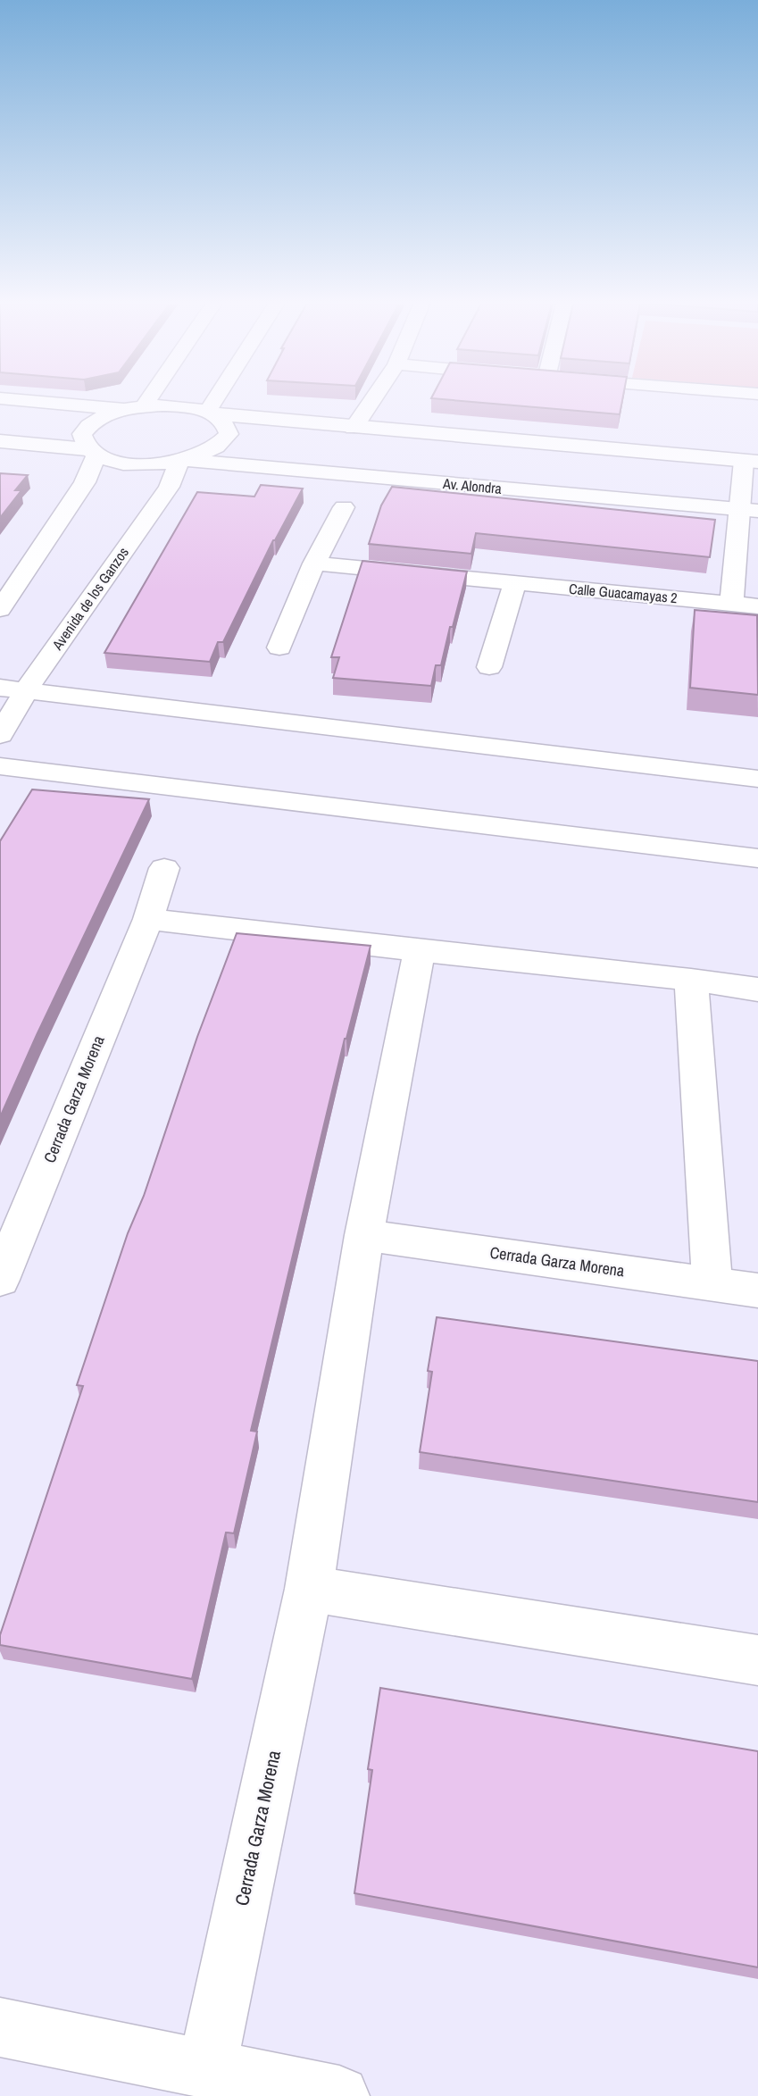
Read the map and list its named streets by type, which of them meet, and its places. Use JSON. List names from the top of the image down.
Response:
{
  "streets": {
    "street": [
      "Av. Alondra",
      "Calle Guacamayas 2",
      "Avenida de los Ganzos",
      "Cerrada Garza Morena"
    ]
  },
  "crossings": [
    ["Av. Alondra", "Avenida de los Ganzos"]
  ]
}
